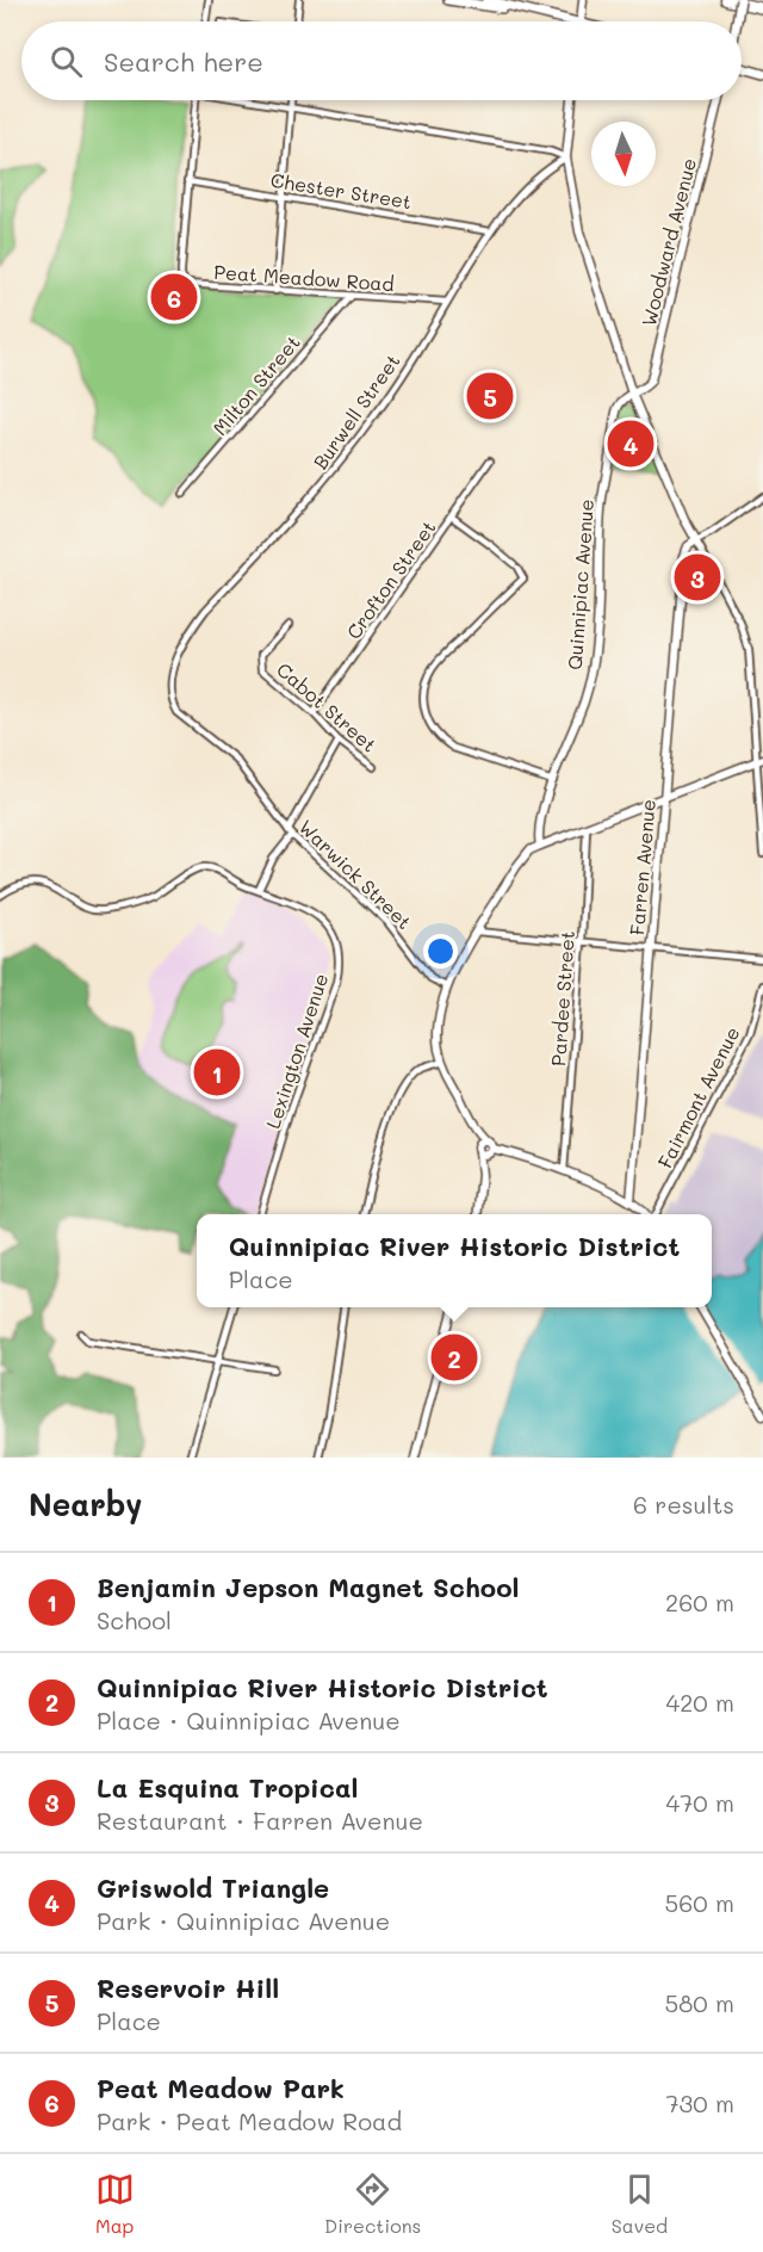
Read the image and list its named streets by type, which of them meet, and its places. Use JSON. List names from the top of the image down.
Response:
{
  "streets": {
    "main road": ["Woodward Avenue", "Quinnipiac Avenue", "Farren Avenue"],
    "street": [
      "Chester Street",
      "Peat Meadow Road",
      "Milton Street",
      "Burwell Street",
      "Crofton Street",
      "Cabot Street",
      "Warwick Street",
      "Pardee Street",
      "Lexington Avenue",
      "Fairmont Avenue"
    ]
  },
  "crossings": [
    ["Chester Street", "Peat Meadow Road"],
    ["Chester Street", "Burwell Street"],
    ["Woodward Avenue", "Quinnipiac Avenue"],
    ["Peat Meadow Road", "Milton Street"],
    ["Peat Meadow Road", "Burwell Street"],
    ["Burwell Street", "Warwick Street"],
    ["Crofton Street", "Cabot Street"]
  ],
  "north": "bottom",
  "page": {
    "search": "Search here",
    "pins": [
      "6",
      "5",
      "4",
      "3",
      "1",
      "2"
    ],
    "popup": ["Quinnipiac River Historic District", "Place"],
    "heading": ["Nearby", "6 results"],
    "list": [
      {
        "mark": "1",
        "name": "Benjamin Jepson Magnet School",
        "note": "School",
        "value": "260 m"
      },
      {
        "mark": "2",
        "name": "Quinnipiac River Historic District",
        "note": "Place · Quinnipiac Avenue",
        "value": "420 m"
      },
      {
        "mark": "3",
        "name": "La Esquina Tropical",
        "note": "Restaurant · Farren Avenue",
        "value": "470 m"
      },
      {
        "mark": "4",
        "name": "Griswold Triangle",
        "note": "Park · Quinnipiac Avenue",
        "value": "560 m"
      },
      {
        "mark": "5",
        "name": "Reservoir Hill",
        "note": "Place",
        "value": "580 m"
      },
      {
        "mark": "6",
        "name": "Peat Meadow Park",
        "note": "Park · Peat Meadow Road",
        "value": "730 m"
      }
    ],
    "nav": ["Map", "Directions", "Saved"]
  }
}
